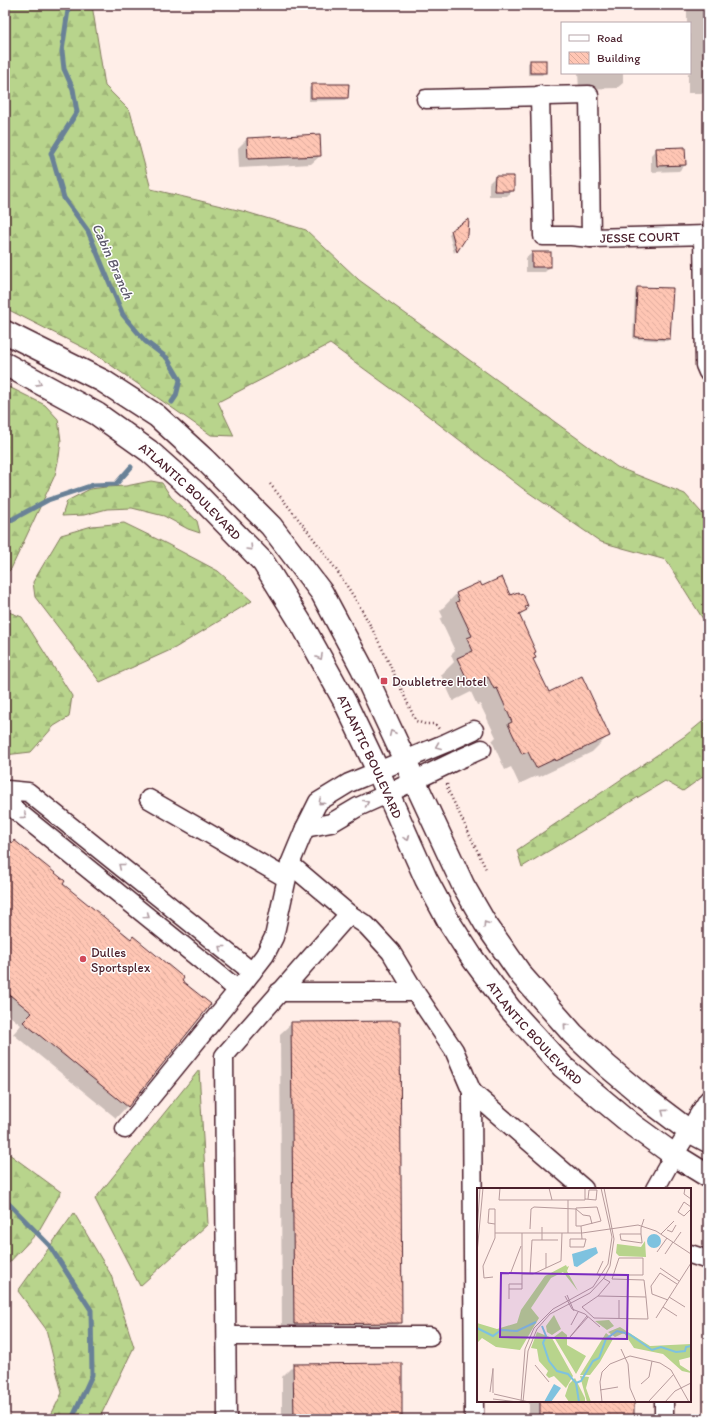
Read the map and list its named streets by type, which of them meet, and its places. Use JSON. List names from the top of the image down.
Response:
{
  "streets": {
    "main road": ["ATLANTIC BOULEVARD"],
    "street": ["JESSE COURT"]
  },
  "water": ["Cabin Branch"],
  "places": {
    "transit": ["Doubletree Hotel"],
    "other": ["Dulles Sportsplex"]
  },
  "legend": ["Road", "Building"]
}
